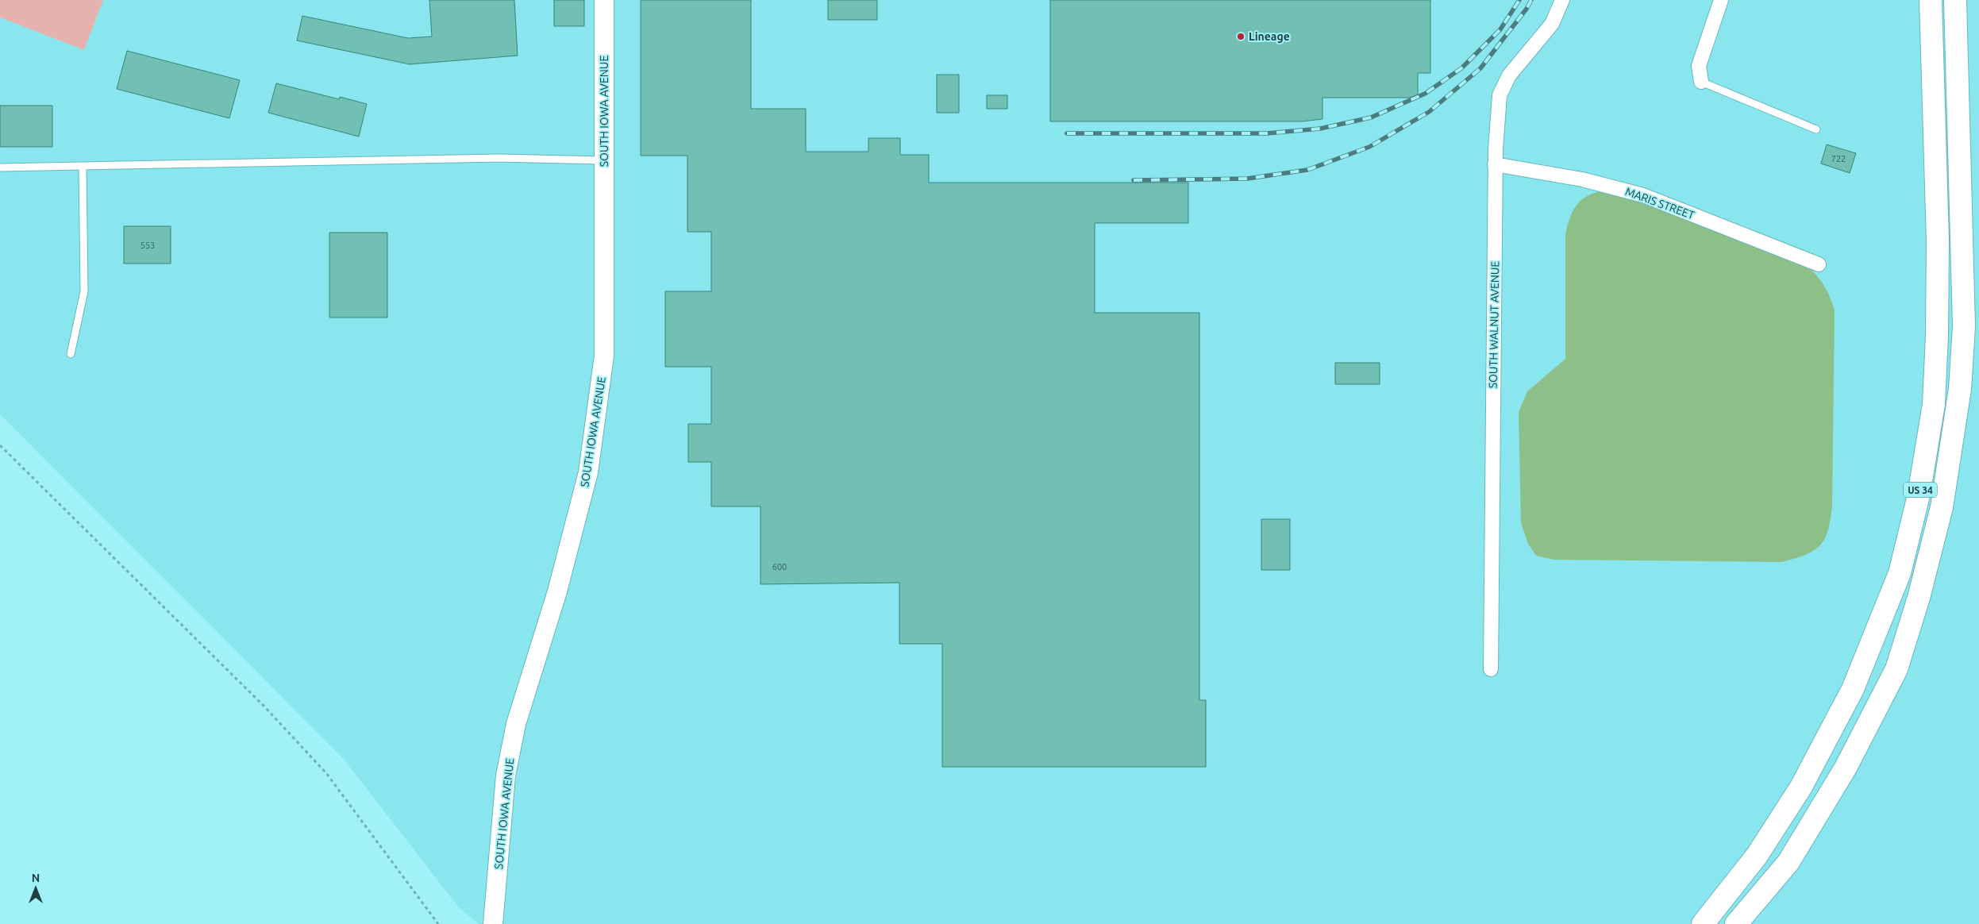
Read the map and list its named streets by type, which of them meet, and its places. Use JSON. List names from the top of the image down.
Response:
{
  "streets": {
    "highway": ["US 34"],
    "main road": ["SOUTH IOWA AVENUE"],
    "street": ["MARIS STREET", "SOUTH WALNUT AVENUE"]
  },
  "crossings": [
    ["MARIS STREET", "SOUTH WALNUT AVENUE"]
  ],
  "places": ["Lineage"],
  "house_numbers": ["722", "553", "600"],
  "north": "top"
}
